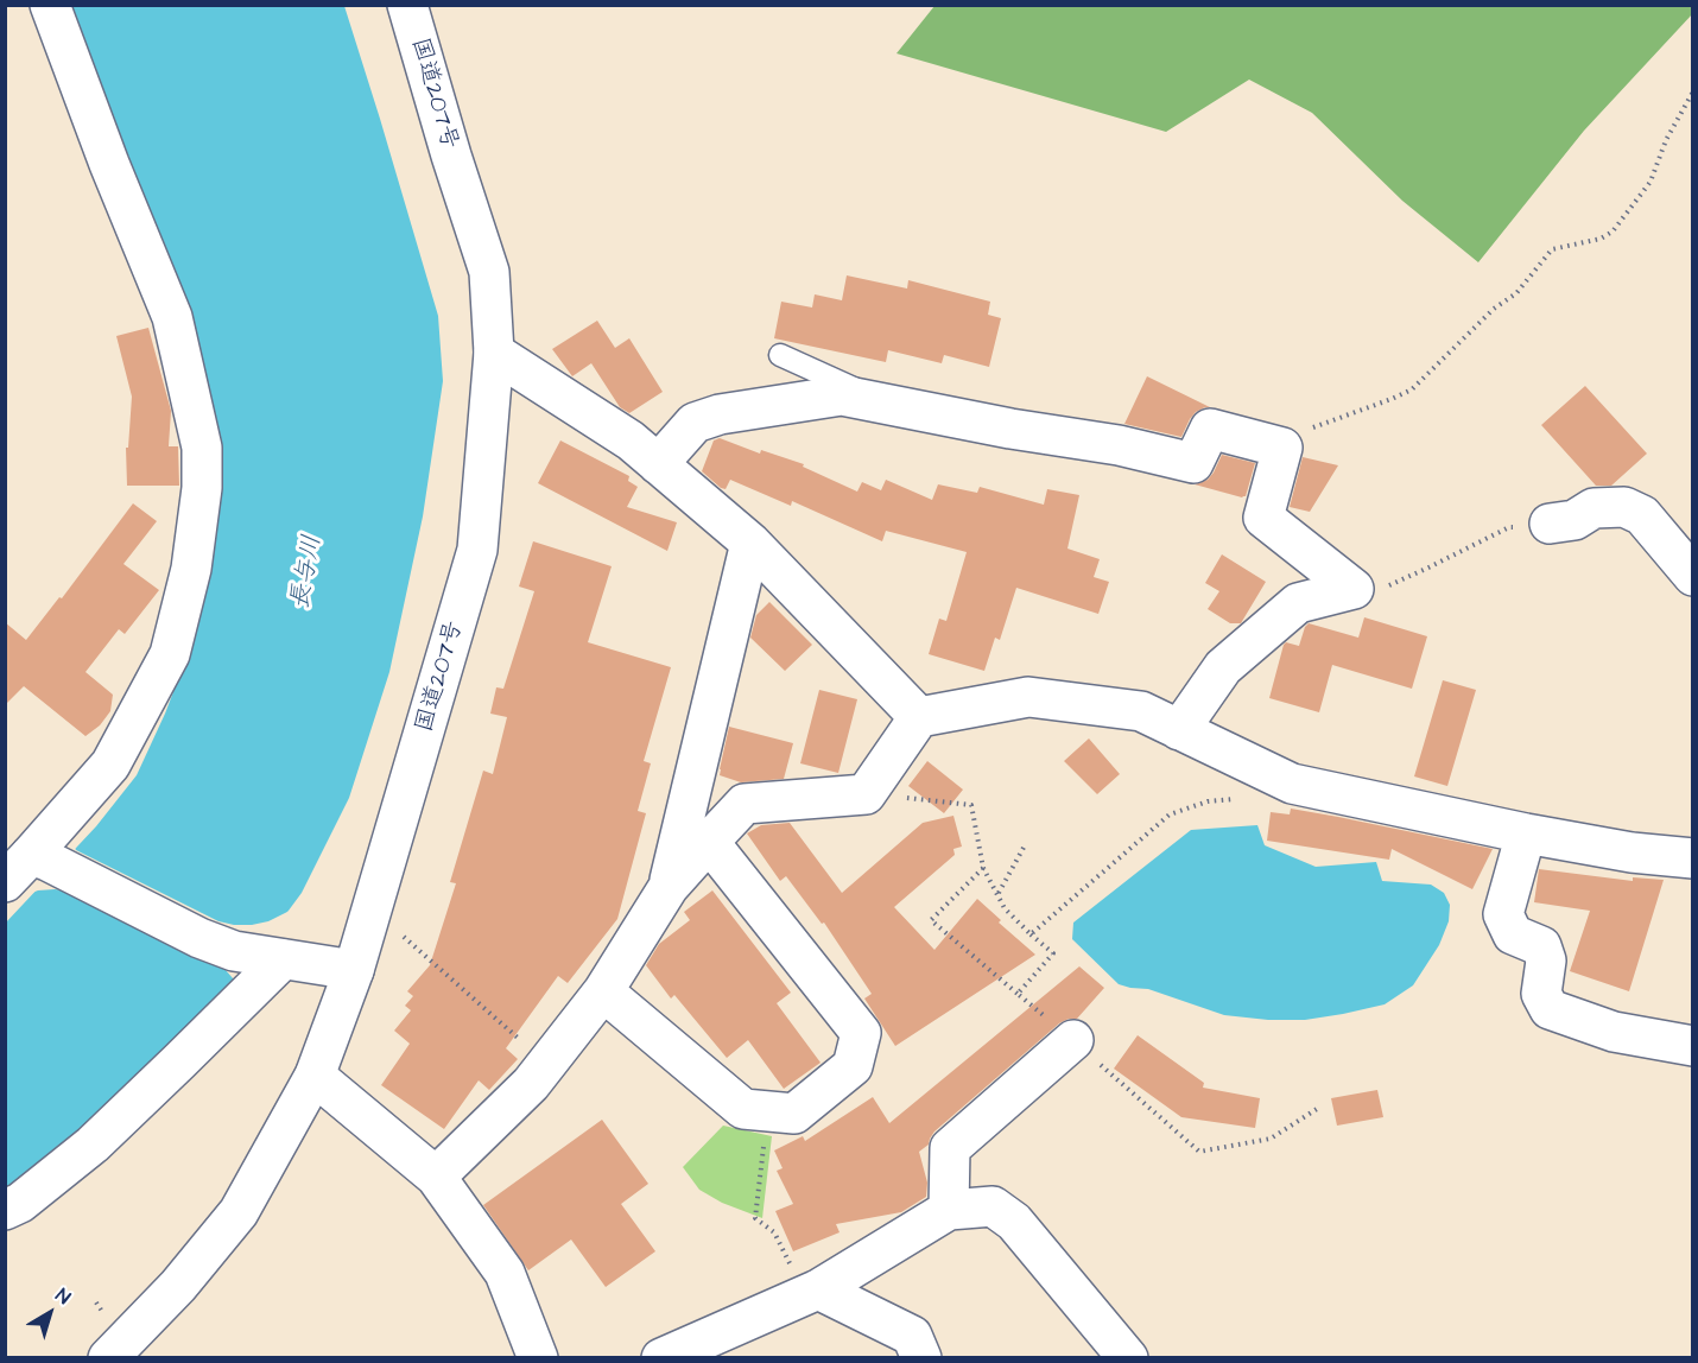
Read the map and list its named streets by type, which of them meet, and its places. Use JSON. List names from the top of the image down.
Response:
{
  "streets": {
    "main road": ["国道207号"]
  },
  "water": ["長与川"],
  "north": "top right"
}
